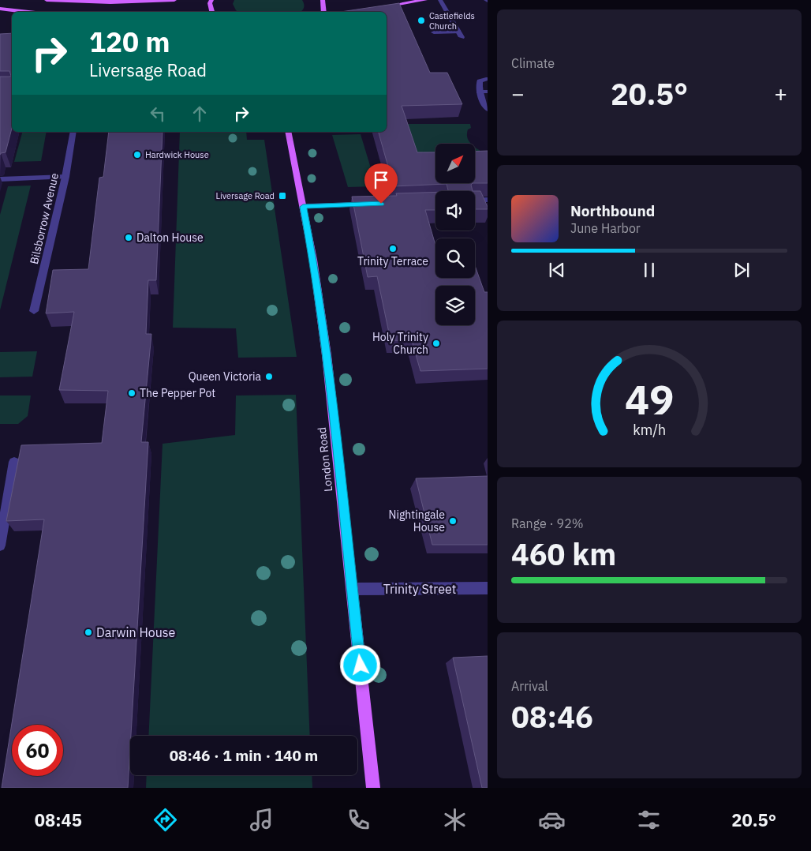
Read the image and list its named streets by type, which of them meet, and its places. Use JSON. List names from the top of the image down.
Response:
{
  "streets": {
    "main road": ["London Road"],
    "street": ["Bilsborrow Avenue", "Trinity Street"]
  },
  "crossings": [
    ["London Road", "Trinity Street"]
  ],
  "places": {
    "other": [
      "Castlefields Church",
      "Hardwick House",
      "Dalton House",
      "Trinity Terrace",
      "Holy Trinity Church",
      "Queen Victoria",
      "The Pepper Pot",
      "Nightingale House",
      "Darwin House"
    ],
    "transit": ["Liversage Road"]
  },
  "north": "top right",
  "page": {
    "tile": [
      "Climate",
      ["Range · 92%", "460 km"],
      ["Arrival", "08:46"]
    ],
    "turn": ["120 m", "Liversage Road"],
    "heat": ["−", "20.5°", "+"],
    "song": ["Northbound", "June Harbor"],
    "limit": "60",
    "trip": "08:46 · 1 min · 140 m",
    "tabs": ["08:45", "20.5°"],
    "gauge": ["49", "km/h"]
  }
}
